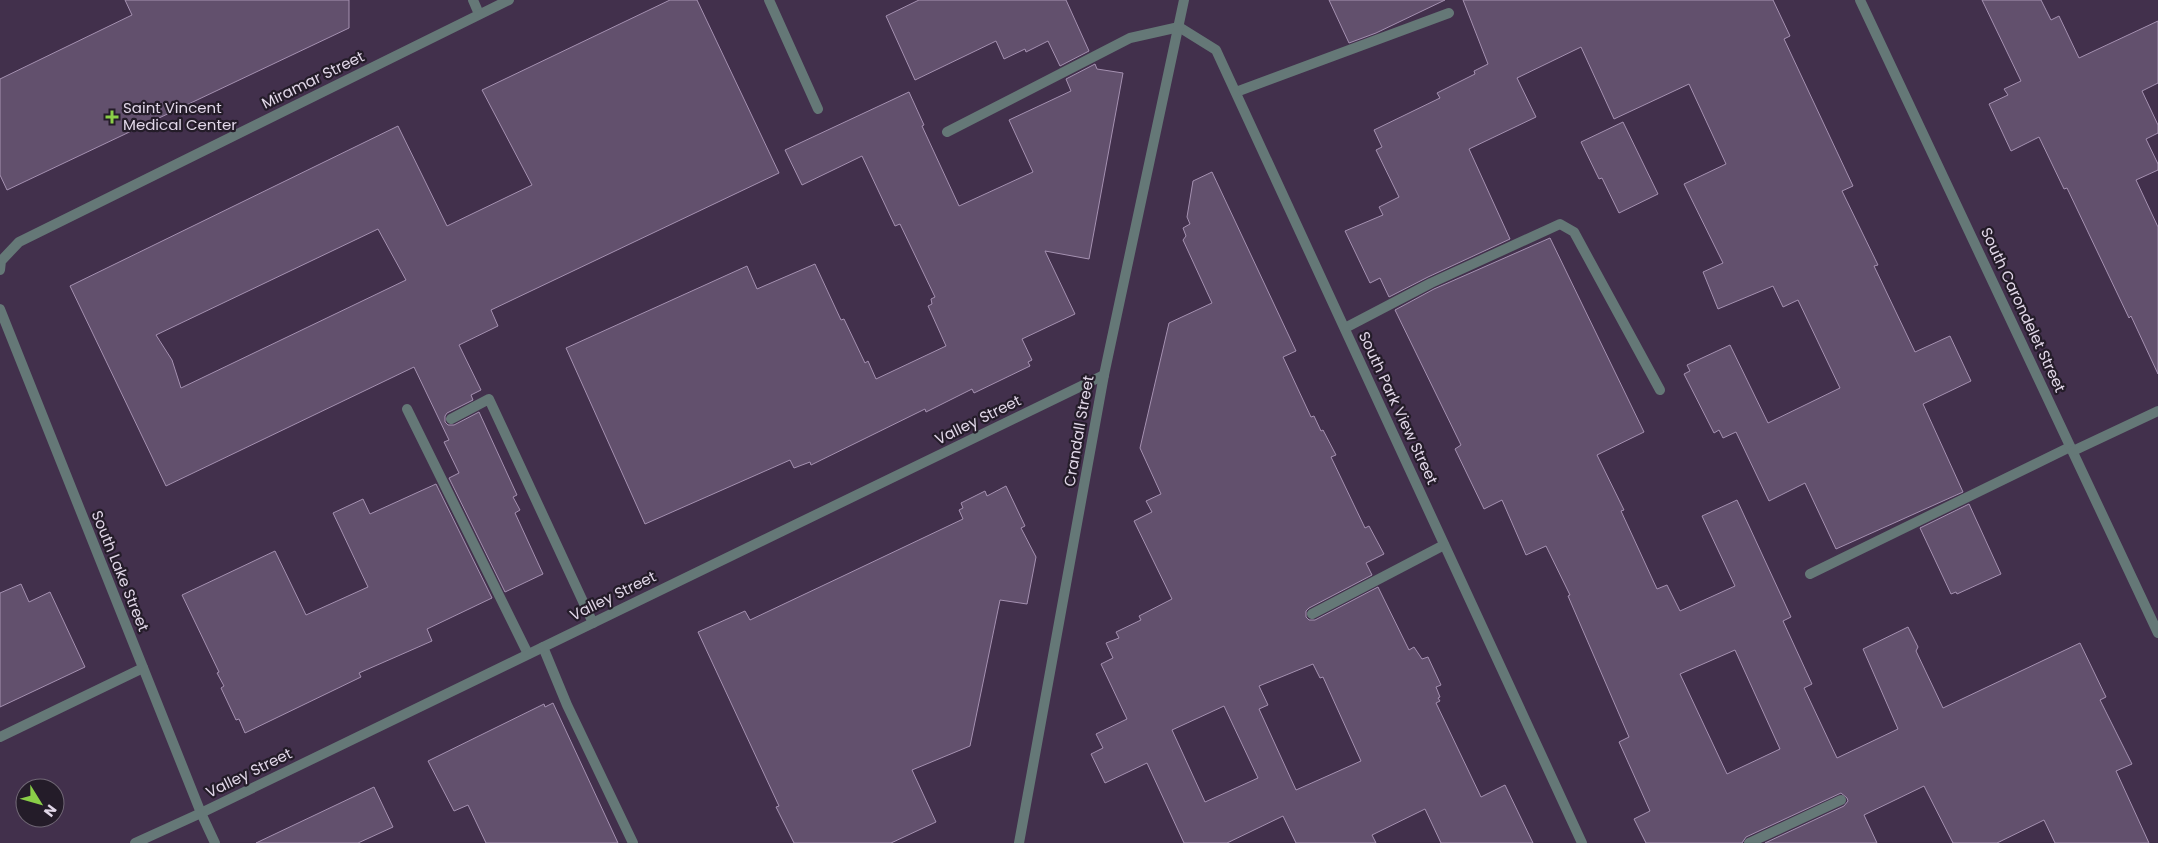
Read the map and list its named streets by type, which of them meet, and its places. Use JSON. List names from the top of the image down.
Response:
{
  "streets": {
    "street": [
      "Miramar Street",
      "South Carondelet Street",
      "South Park View Street",
      "Valley Street",
      "Crandall Street",
      "South Lake Street"
    ]
  },
  "crossings": [
    ["South Park View Street", "Crandall Street"],
    ["Valley Street", "Crandall Street"],
    ["Valley Street", "South Lake Street"]
  ],
  "places": {
    "health": ["Saint Vincent Medical Center"]
  },
  "north": "bottom right"
}
